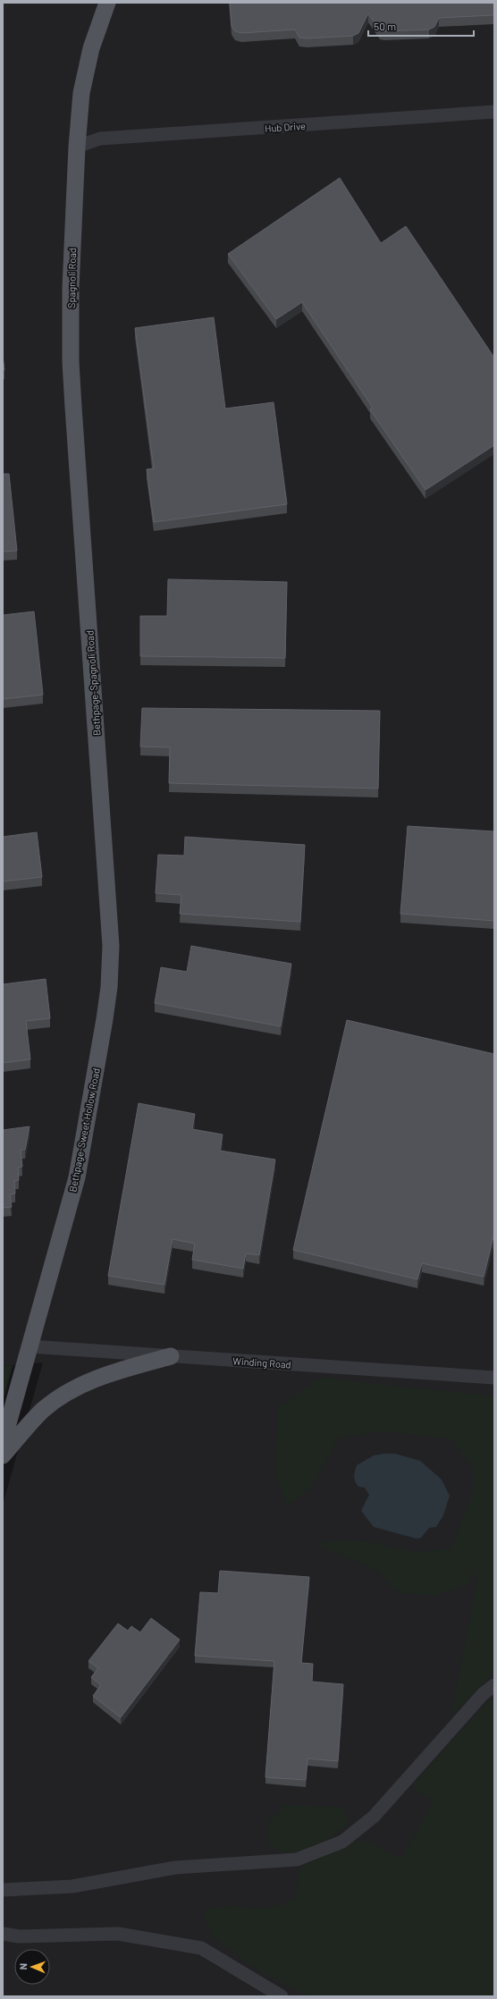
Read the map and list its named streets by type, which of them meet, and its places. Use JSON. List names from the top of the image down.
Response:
{
  "streets": {
    "main road": ["Spagnoli Road", "Bethpage-Spagnoli Road", "Bethpage-Sweet Hollow Road"],
    "street": ["Hub Drive", "Winding Road"]
  },
  "crossings": [
    ["Hub Drive", "Spagnoli Road"],
    ["Spagnoli Road", "Bethpage-Spagnoli Road"],
    ["Bethpage-Spagnoli Road", "Bethpage-Sweet Hollow Road"],
    ["Bethpage-Sweet Hollow Road", "Winding Road"]
  ],
  "scale_bar": "50 m",
  "north": "left"
}
